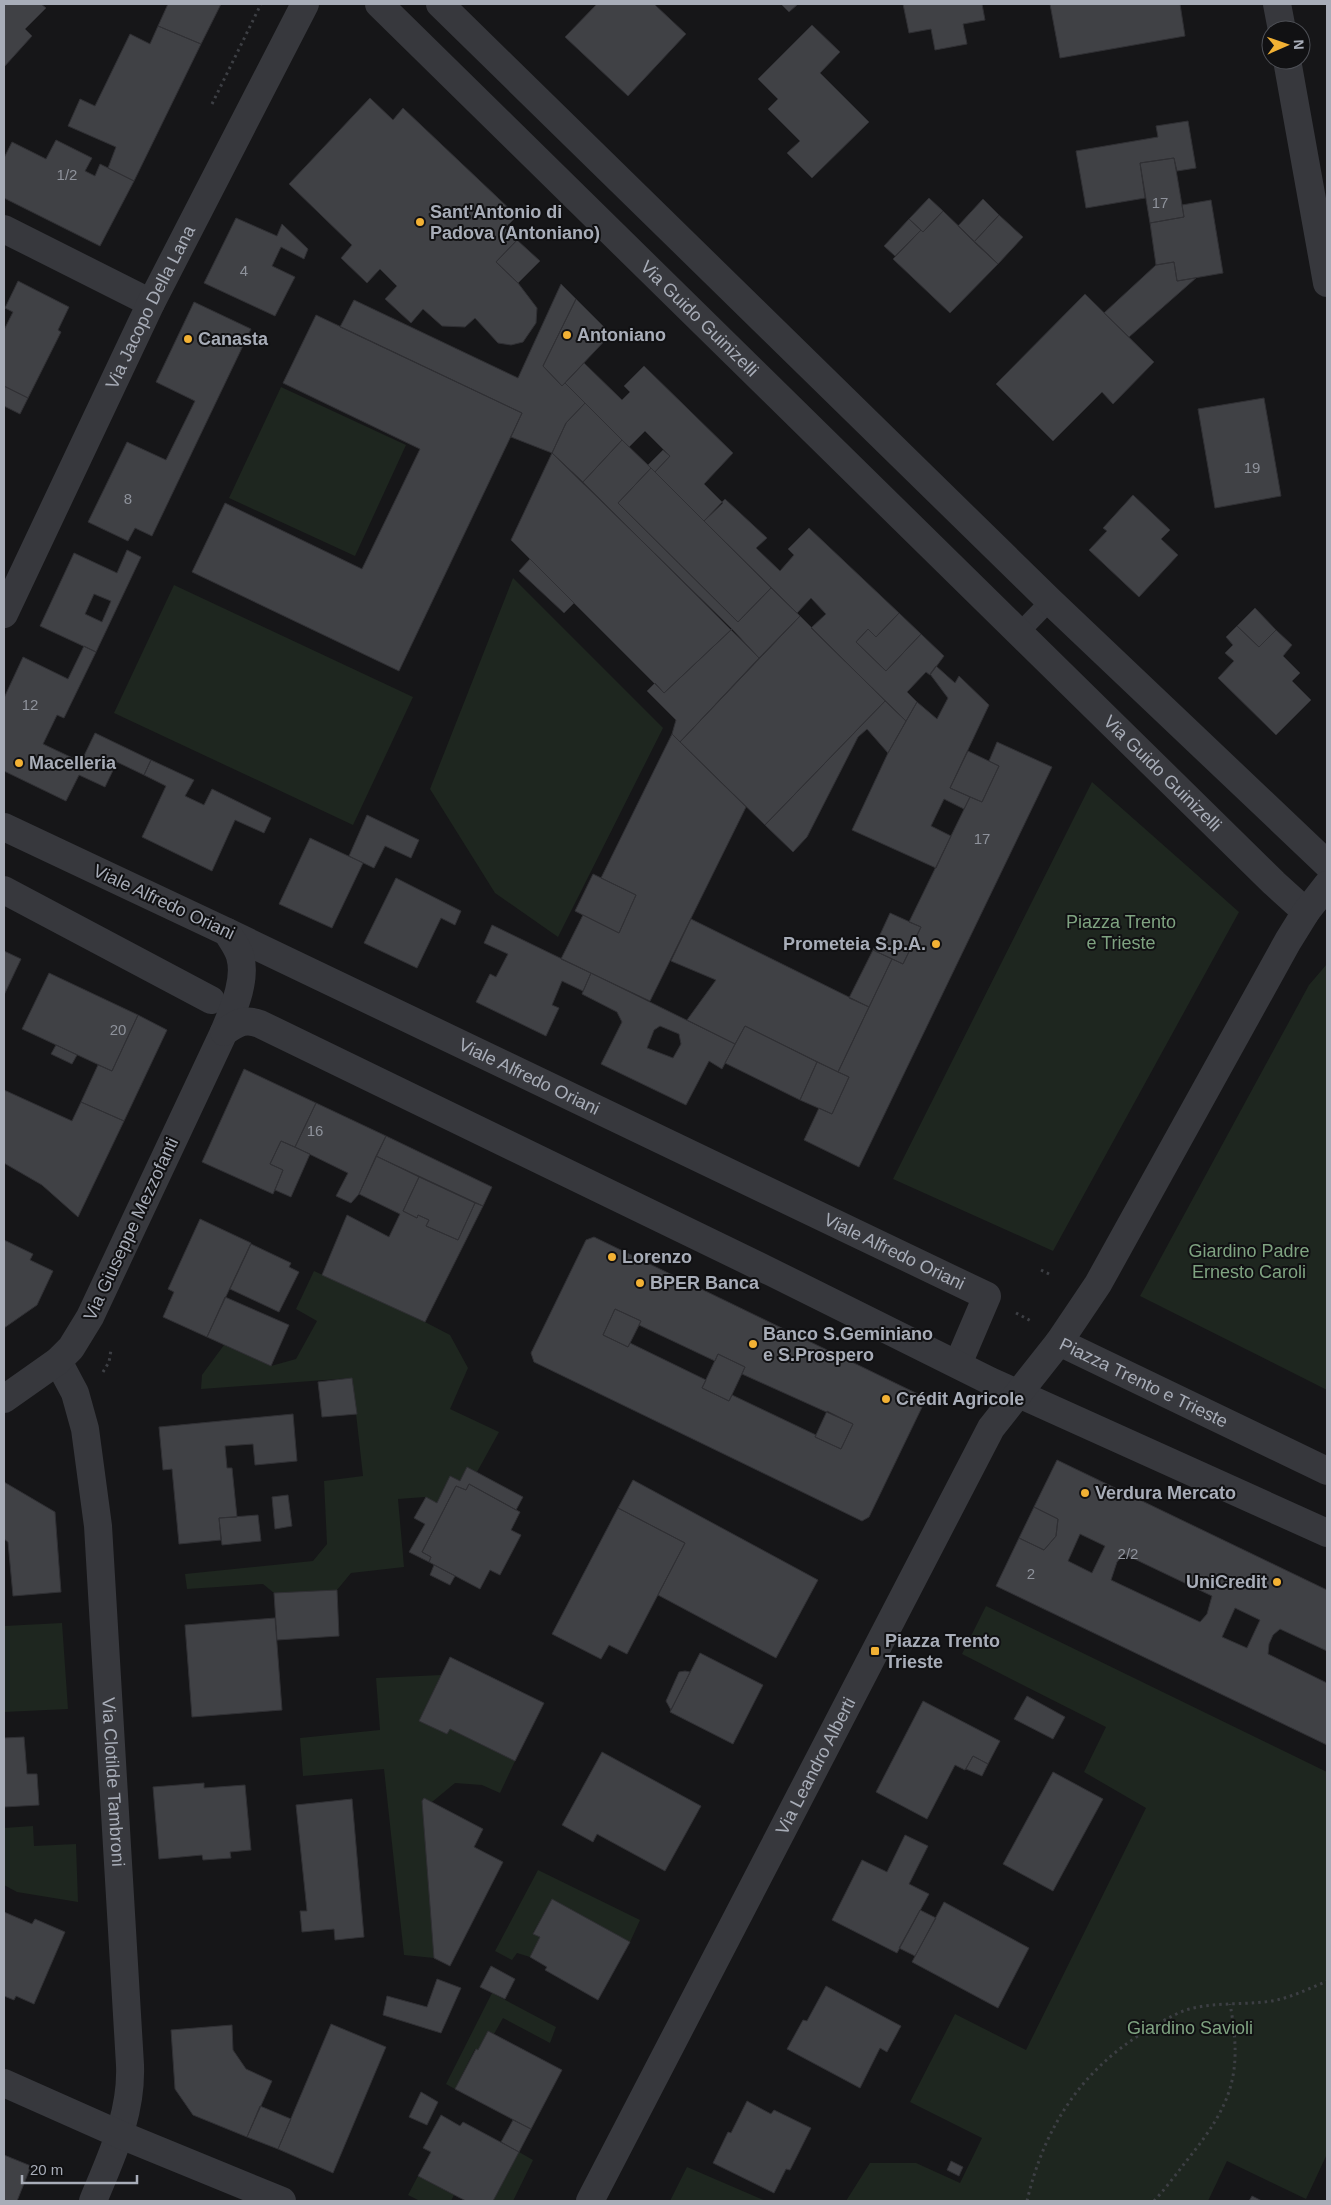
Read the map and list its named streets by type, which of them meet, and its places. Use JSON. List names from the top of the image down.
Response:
{
  "streets": {
    "street": [
      "Via Jacopo Della Lana",
      "Via Guido Guinizelli",
      "Viale Alfredo Oriani",
      "Via Giuseppe Mezzofanti",
      "Piazza Trento e Trieste",
      "Via Leandro Alberti",
      "Via Clotilde Tambroni"
    ]
  },
  "crossings": [
    ["Via Guido Guinizelli", "Piazza Trento e Trieste"],
    ["Viale Alfredo Oriani", "Via Giuseppe Mezzofanti"],
    ["Via Giuseppe Mezzofanti", "Via Clotilde Tambroni"],
    ["Piazza Trento e Trieste", "Via Leandro Alberti"]
  ],
  "parks": ["Piazza Trento e Trieste", "Giardino Padre Ernesto Caroli", "Giardino Savioli"],
  "places": {
    "other": [
      "Sant'Antonio di Padova (Antoniano)",
      "Antoniano",
      "Canasta",
      "Macelleria",
      "Prometeia S.p.A.",
      "Lorenzo",
      "BPER Banca",
      "Banco S.Geminiano e S.Prospero",
      "Crédit Agricole",
      "Verdura Mercato",
      "UniCredit"
    ],
    "transit": ["Piazza Trento Trieste"]
  },
  "house_numbers": [
    "1/2",
    "17",
    "4",
    "19",
    "8",
    "12",
    "17",
    "20",
    "16",
    "2/2",
    "2"
  ],
  "scale_bar": "20 m",
  "north": "right"
}
